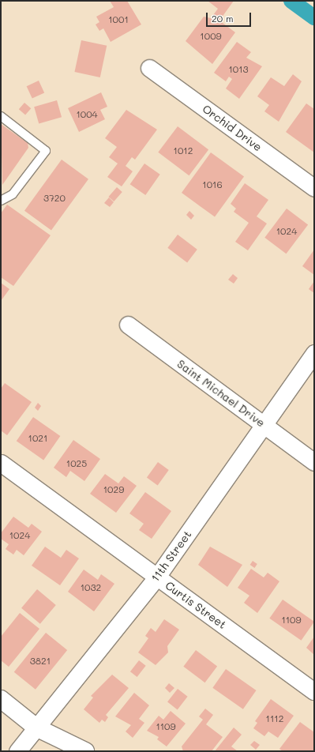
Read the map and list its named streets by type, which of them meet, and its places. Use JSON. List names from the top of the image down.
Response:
{
  "streets": {
    "street": [
      "Orchid Drive",
      "Saint Michael Drive",
      "11th Street",
      "Curtis Street"
    ]
  },
  "crossings": [
    ["Saint Michael Drive", "11th Street"],
    ["11th Street", "Curtis Street"]
  ],
  "house_numbers": [
    "1001",
    "1009",
    "1013",
    "1004",
    "1012",
    "1016",
    "3720",
    "1024",
    "1021",
    "1025",
    "1029",
    "1024",
    "1032",
    "1109",
    "3821",
    "1112",
    "1109"
  ],
  "scale_bar": "20 m"
}
